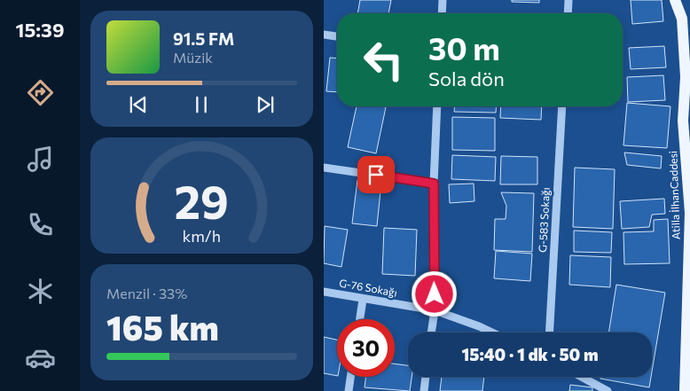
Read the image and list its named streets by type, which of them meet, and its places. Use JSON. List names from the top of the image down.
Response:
{
  "streets": {
    "main road": ["Atilla İlhanCaddesi"],
    "street": ["G-583 Sokağı", "G-76 Sokağı"]
  },
  "page": {
    "tabs": "15:39",
    "turn": ["30 m", "Sola dön"],
    "song": ["91.5 FM", "Müzik"],
    "tile": ["Menzil · 33%", "165 km"],
    "limit": "30",
    "trip": "15:40 · 1 dk · 50 m",
    "gauge": ["29", "km/h"]
  }
}
